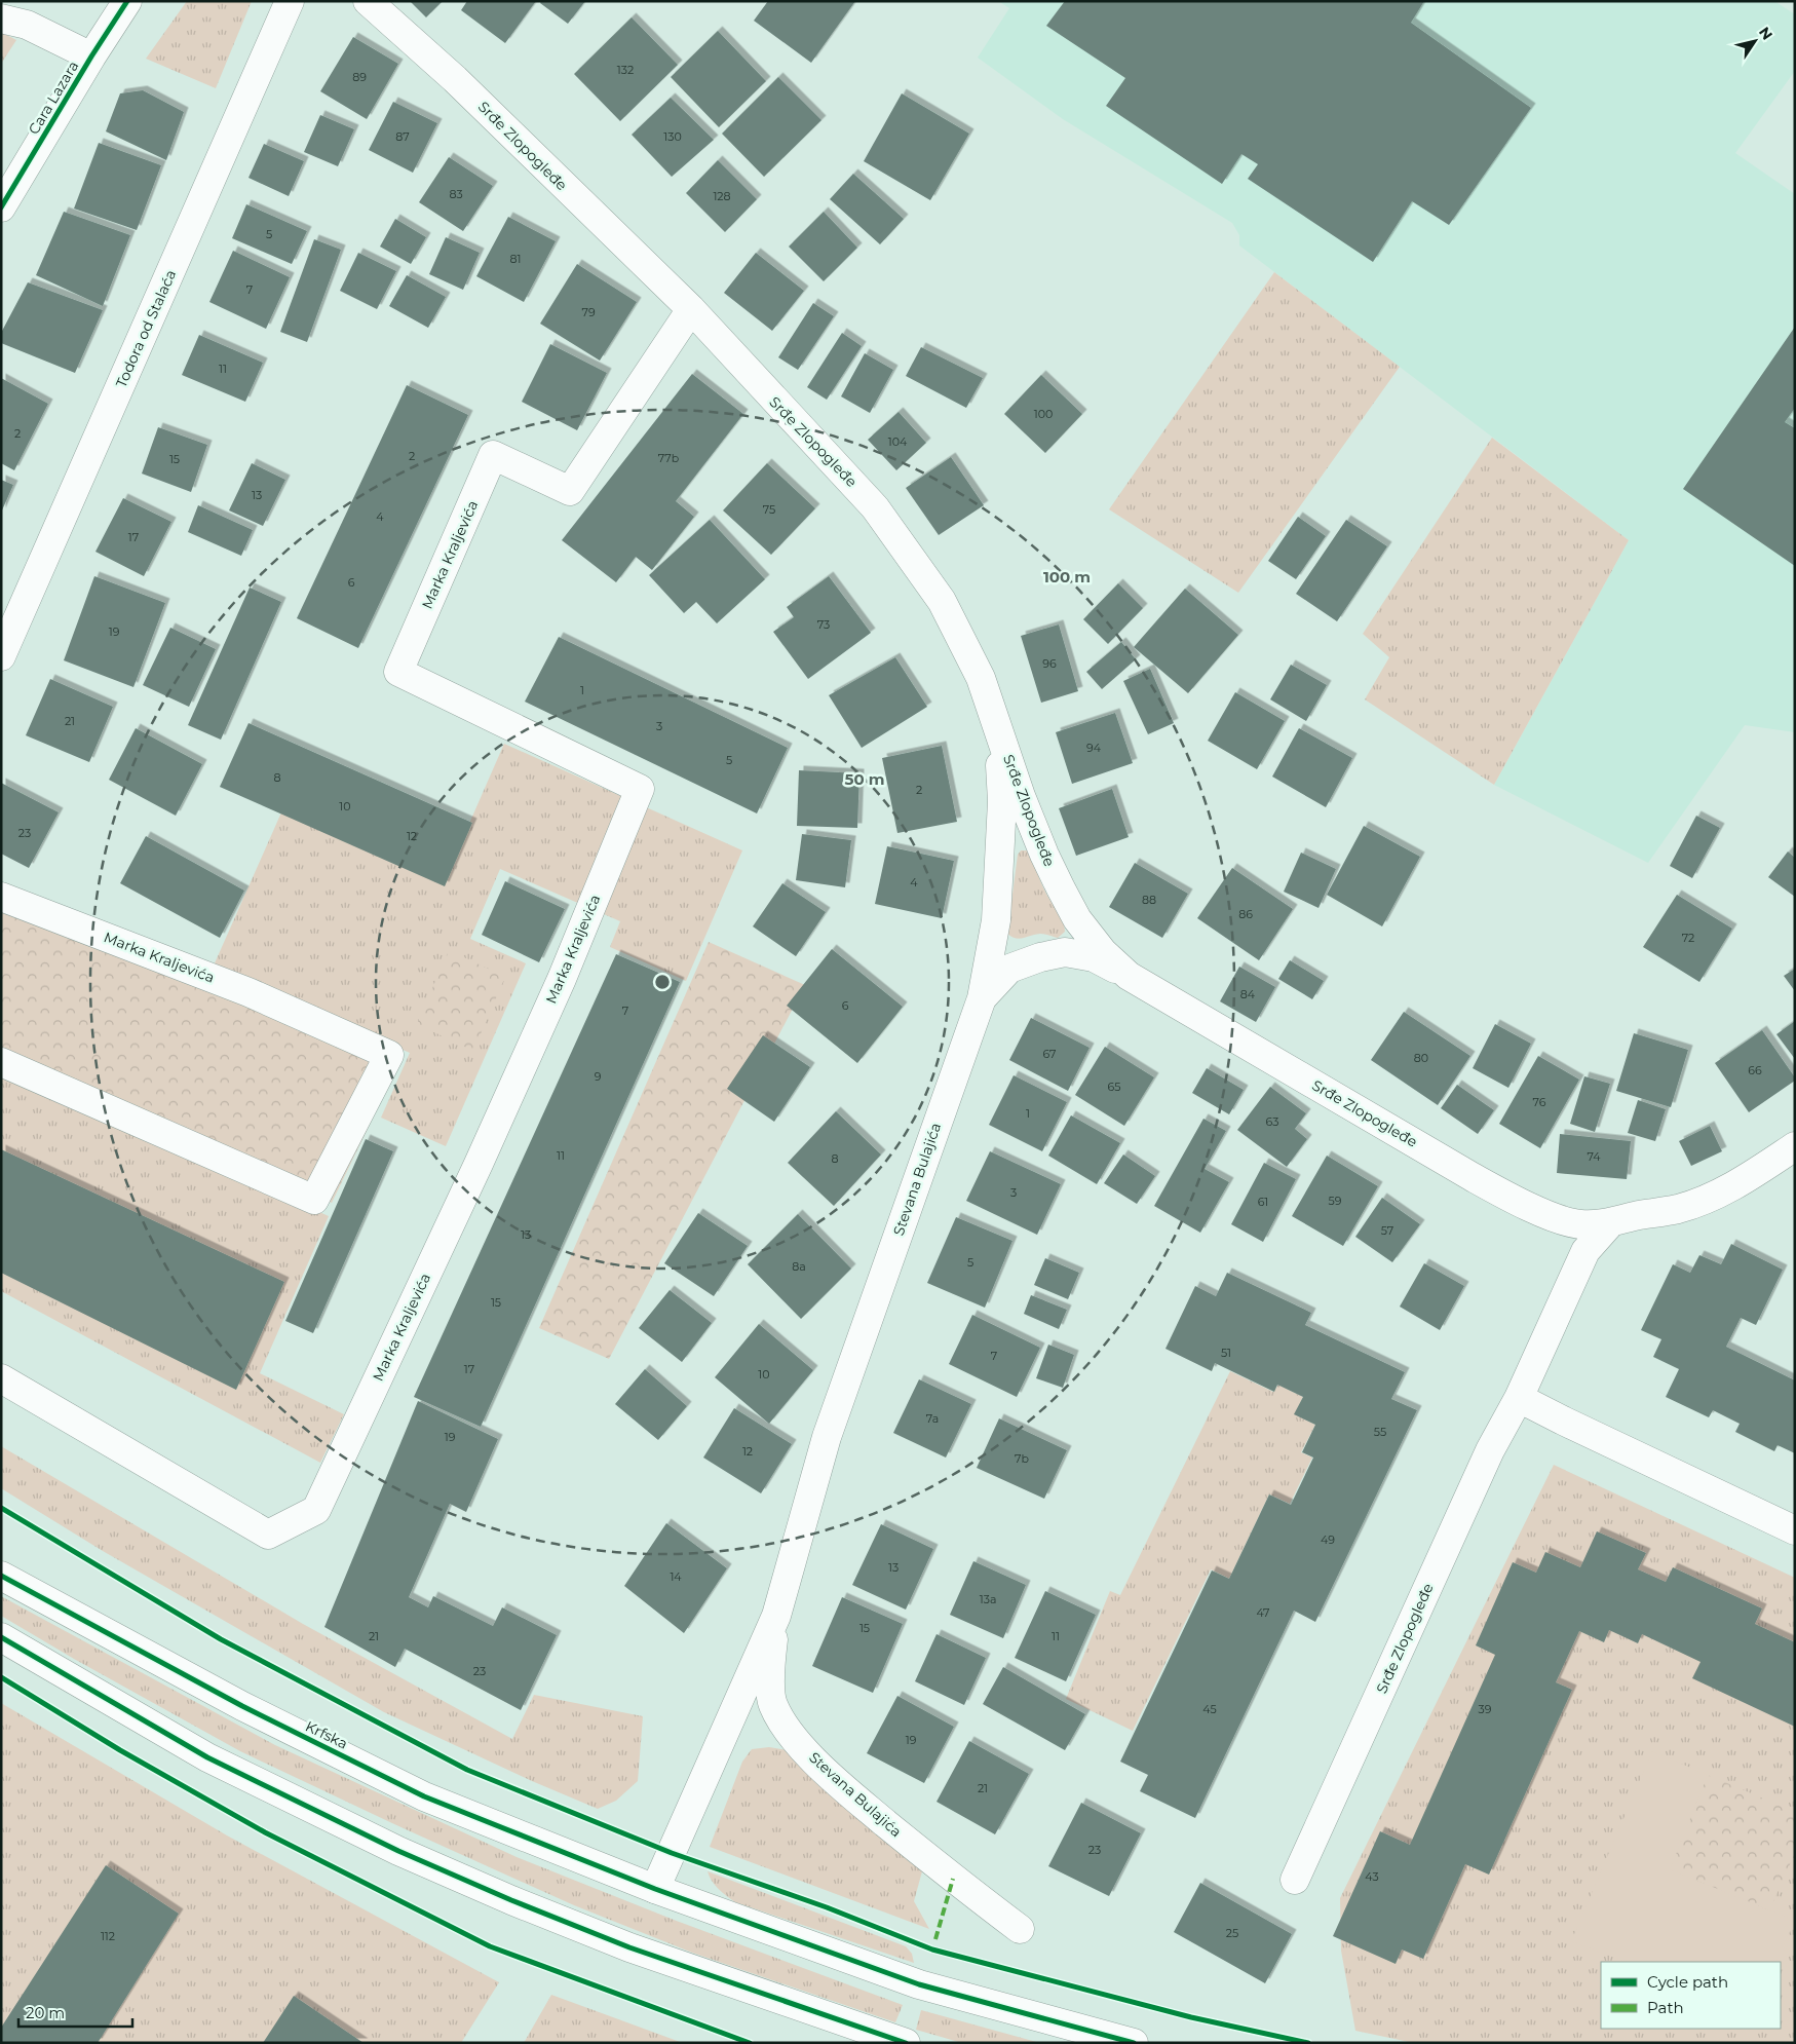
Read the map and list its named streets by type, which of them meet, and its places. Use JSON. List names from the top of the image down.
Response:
{
  "streets": {
    "street": [
      "Cara Lazara",
      "Srđe Zlopogleđe",
      "Todora od Stalaća",
      "Marka Kraljevića",
      "Stevana Bulajića",
      "Krfska"
    ]
  },
  "crossings": [
    ["Srđe Zlopogleđe", "Marka Kraljevića"],
    ["Srđe Zlopogleđe", "Stevana Bulajića"],
    ["Stevana Bulajića", "Krfska"]
  ],
  "house_numbers": [
    "132",
    "89",
    "87",
    "130",
    "83",
    "128",
    "5",
    "81",
    "7",
    "79",
    "11",
    "100",
    "2",
    "104",
    "2",
    "77b",
    "15",
    "13",
    "75",
    "4",
    "17",
    "6",
    "73",
    "19",
    "96",
    "1",
    "21",
    "3",
    "94",
    "5",
    "8",
    "2",
    "10",
    "23",
    "12",
    "4",
    "88",
    "86",
    "72",
    "84",
    "6",
    "7",
    "67",
    "80",
    "66",
    "9",
    "65",
    "76",
    "1",
    "63",
    "11",
    "74",
    "8",
    "3",
    "59",
    "61",
    "57",
    "13",
    "5",
    "8a",
    "15",
    "51",
    "7",
    "17",
    "10",
    "7a",
    "55",
    "19",
    "12",
    "7b",
    "49",
    "13",
    "14",
    "13а",
    "47",
    "15",
    "21",
    "11",
    "23",
    "45",
    "39",
    "19",
    "21",
    "23",
    "43",
    "25",
    "112"
  ],
  "legend": ["Cycle path", "Path"],
  "scale_bar": "20 m",
  "north": "top right",
  "rings": ["100 m", "50 m"]
}
